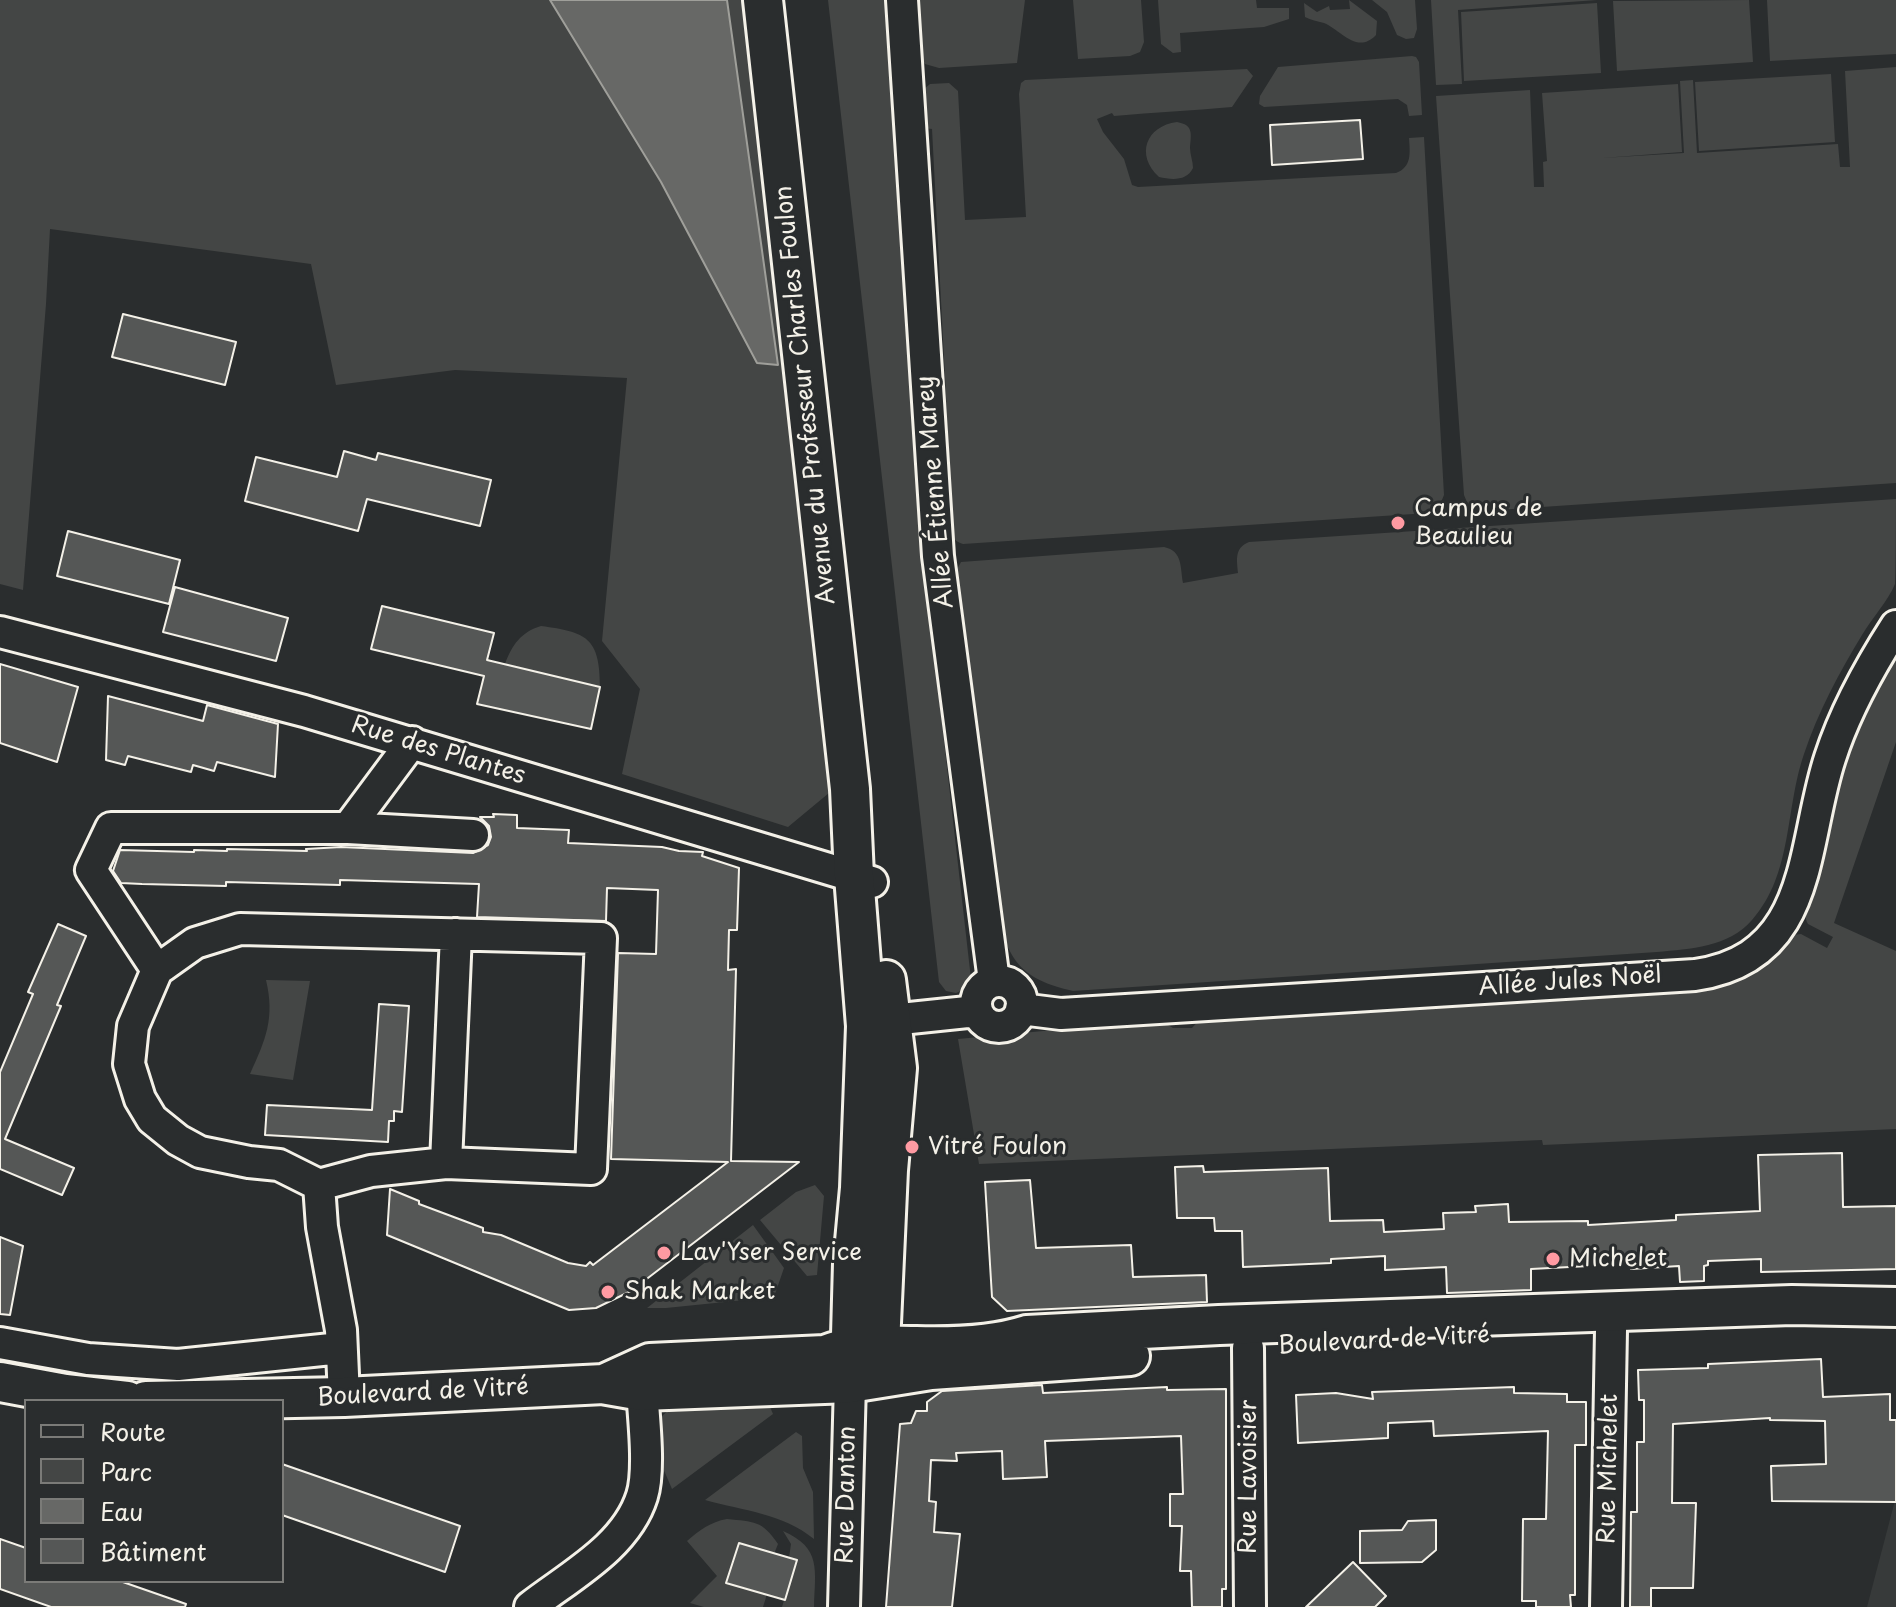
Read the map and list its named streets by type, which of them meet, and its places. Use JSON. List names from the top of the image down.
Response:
{
  "streets": {
    "main road": ["Avenue du Professeur Charles Foulon", "Boulevard de Vitré"],
    "street": [
      "Allée Étienne Marey",
      "Rue des Plantes",
      "Allée Jules Noël",
      "Rue Michelet",
      "Rue Lavoisier",
      "Rue Danton"
    ]
  },
  "crossings": [
    ["Avenue du Professeur Charles Foulon", "Rue des Plantes"],
    ["Avenue du Professeur Charles Foulon", "Boulevard de Vitré"],
    ["Avenue du Professeur Charles Foulon", "Rue Danton"],
    ["Allée Étienne Marey", "Allée Jules Noël"],
    ["Boulevard de Vitré", "Rue Michelet"],
    ["Boulevard de Vitré", "Rue Lavoisier"],
    ["Boulevard de Vitré", "Rue Danton"]
  ],
  "places": [
    "Campus de Beaulieu",
    "Vitré Foulon",
    "Lav'Yser Service",
    "Michelet",
    "Shak Market"
  ],
  "legend": [
    "Route",
    "Parc",
    "Eau",
    "Bâtiment"
  ]
}
